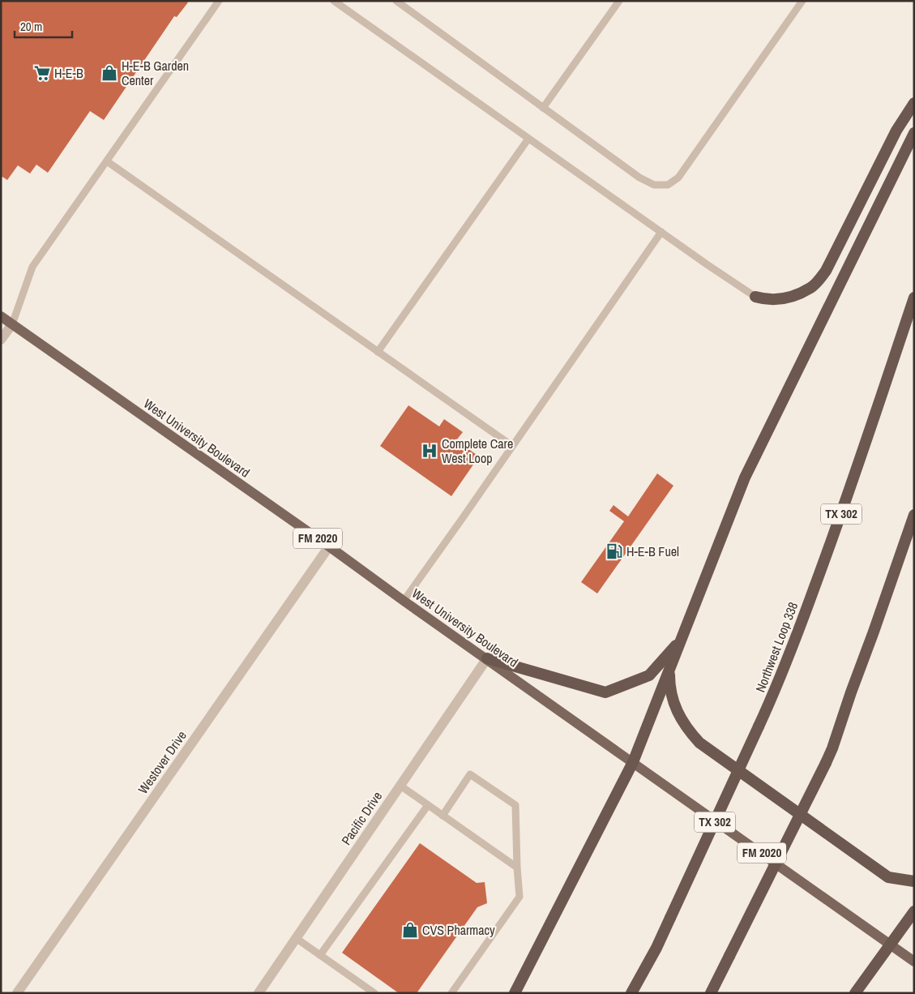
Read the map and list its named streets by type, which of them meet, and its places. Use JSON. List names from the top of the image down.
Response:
{
  "streets": {
    "highway": ["TX 302", "Northwest Loop 338"],
    "main road": ["West University Boulevard", "FM 2020"],
    "street": ["Westover Drive", "Pacific Drive"]
  },
  "crossings": [
    ["West University Boulevard", "Westover Drive"],
    ["West University Boulevard", "Pacific Drive"]
  ],
  "places": {
    "supermarket": ["H-E-B"],
    "shop": ["H-E-B Garden Center", "CVS Pharmacy"],
    "hospital": ["Complete Care West Loop"],
    "fuel station": ["H-E-B Fuel"]
  },
  "scale_bar": "20 m"
}
